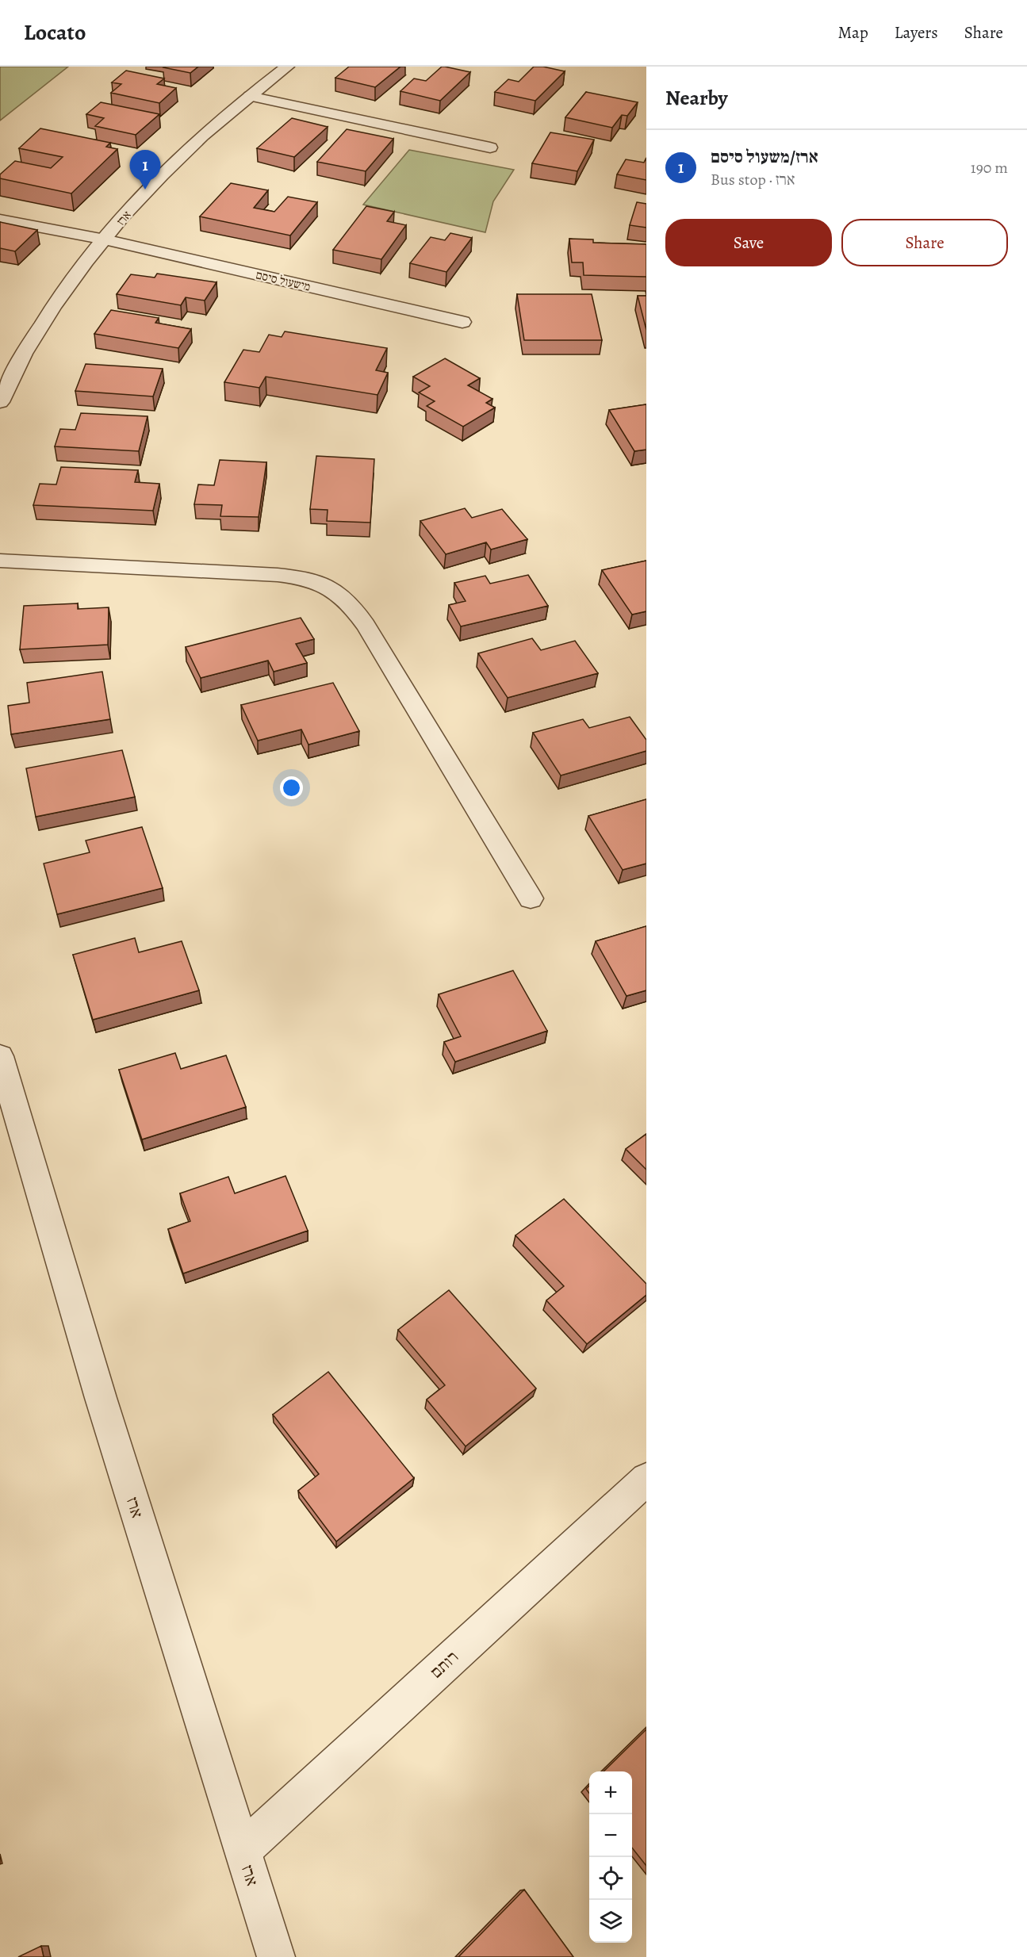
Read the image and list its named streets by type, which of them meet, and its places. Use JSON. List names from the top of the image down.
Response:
{
  "streets": {
    "street": ["ארז", "מישעול סיסם", "רותם"]
  },
  "crossings": [
    ["ארז", "מישעול סיסם"],
    ["ארז", "רותם"]
  ],
  "page": {
    "header": "Locato",
    "nav": ["Map", "Layers", "Share"],
    "heading": "Nearby",
    "list": [
      {
        "mark": "1",
        "name": "ארז/משעול סיסם",
        "note": "Bus stop · ארז",
        "value": "190 m"
      }
    ],
    "pins": "1",
    "buttons": ["Save", "Share"],
    "map_buttons": ["+", "−"]
  }
}
